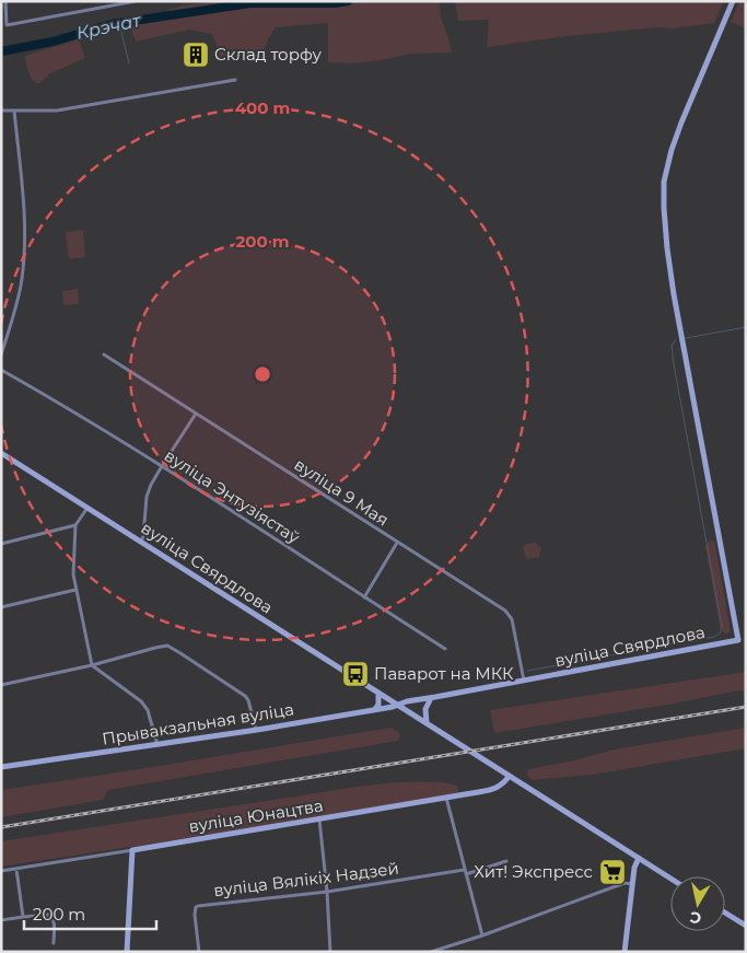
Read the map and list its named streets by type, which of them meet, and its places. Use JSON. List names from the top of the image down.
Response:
{
  "streets": {
    "street": [
      "вуліца 9 Мая",
      "вуліца Энтузіястаў",
      "вуліца Свярдлова",
      "Прывакзальная вуліца",
      "вуліца Юнацтва",
      "вуліца Вялікіх Надзей"
    ]
  },
  "crossings": [
    ["вуліца 9 Мая", "вуліца Свярдлова"],
    ["вуліца Свярдлова", "Прывакзальная вуліца"],
    ["вуліца Свярдлова", "вуліца Юнацтва"]
  ],
  "water": ["Крэчат"],
  "places": {
    "building": ["Склад торфу"],
    "bus stop": ["Паварот на МКК"],
    "supermarket": ["Хит! Экспресс"]
  },
  "scale_bar": "200 m",
  "north": "bottom",
  "rings": ["400 m", "200 m"]
}
